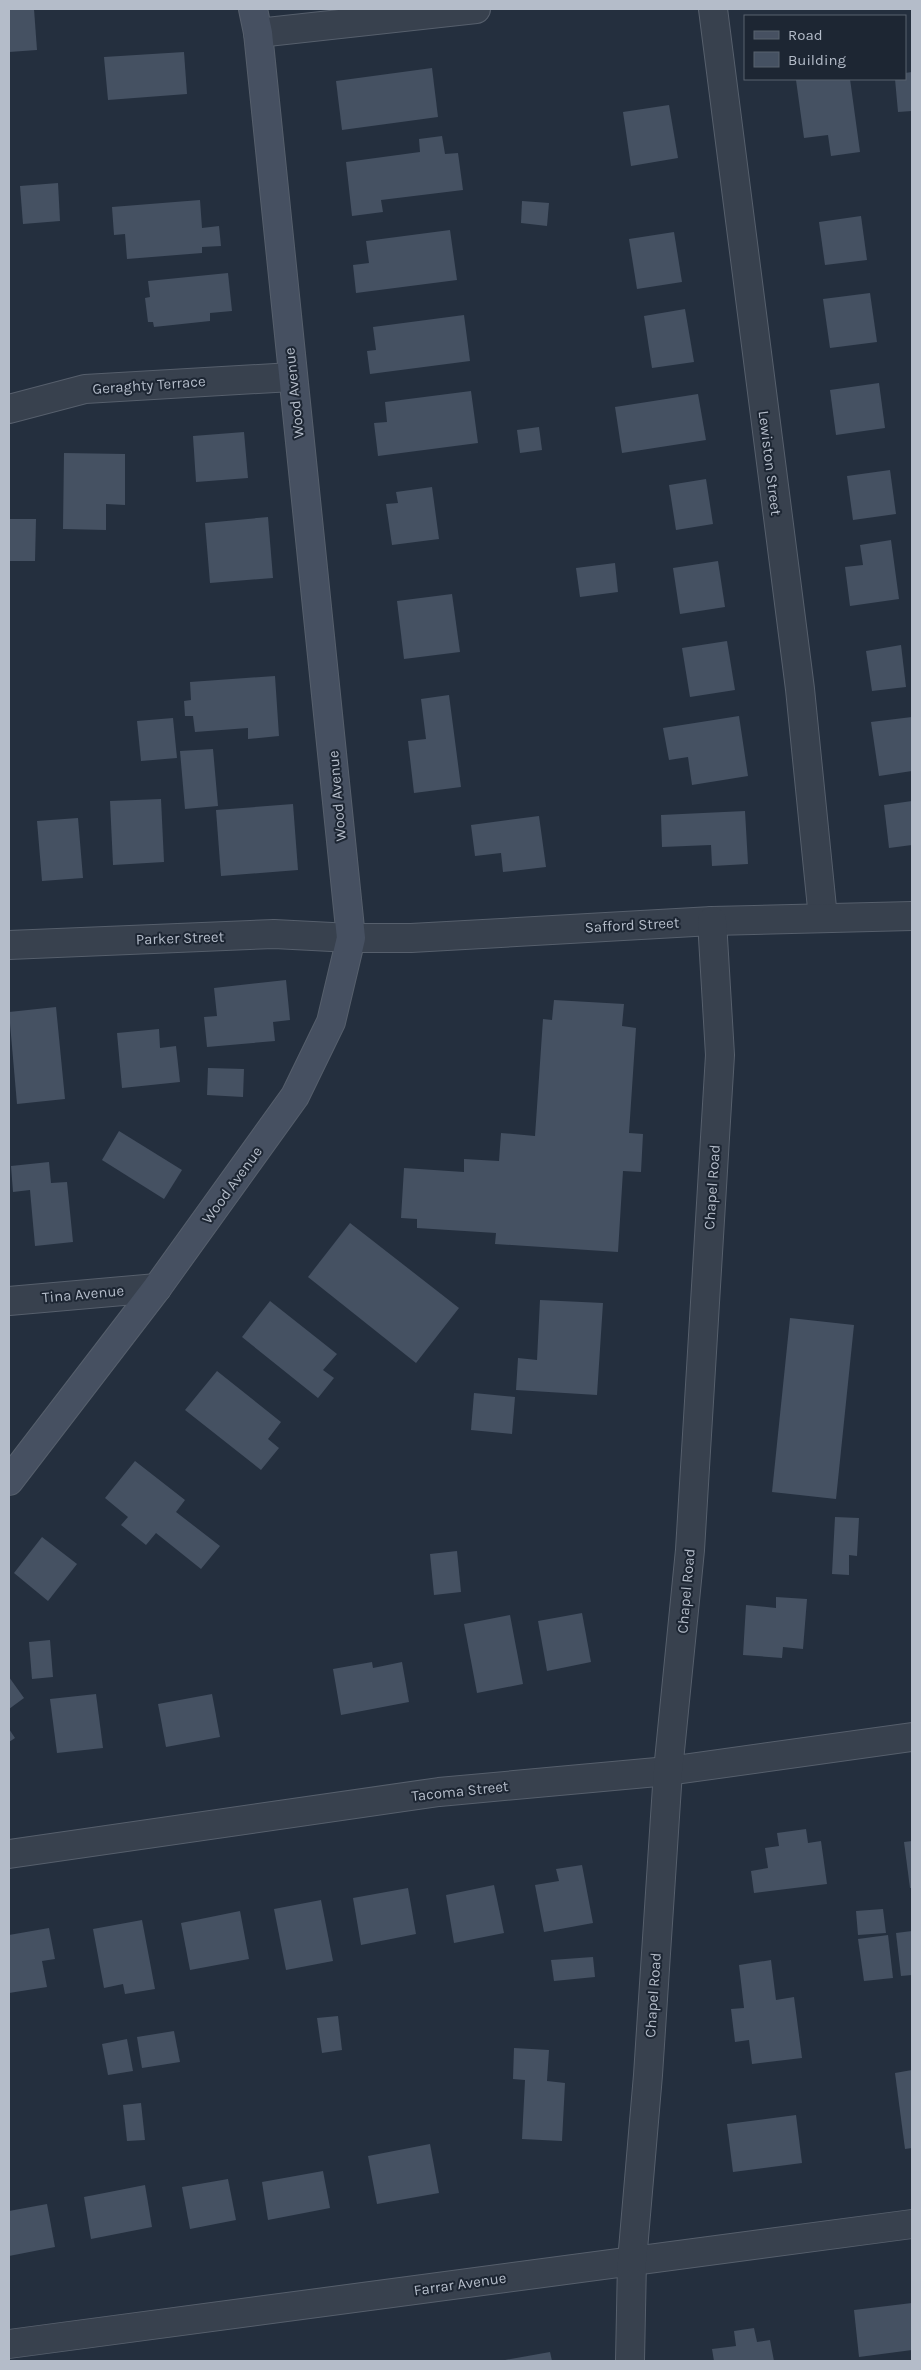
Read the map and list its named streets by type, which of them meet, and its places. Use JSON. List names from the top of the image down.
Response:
{
  "streets": {
    "main road": ["Wood Avenue"],
    "street": [
      "Geraghty Terrace",
      "Lewiston Street",
      "Safford Street",
      "Parker Street",
      "Chapel Road",
      "Tina Avenue",
      "Tacoma Street",
      "Farrar Avenue"
    ]
  },
  "crossings": [
    ["Geraghty Terrace", "Wood Avenue"],
    ["Wood Avenue", "Safford Street"],
    ["Wood Avenue", "Parker Street"],
    ["Wood Avenue", "Tina Avenue"],
    ["Lewiston Street", "Safford Street"],
    ["Safford Street", "Parker Street"],
    ["Safford Street", "Chapel Road"],
    ["Chapel Road", "Tacoma Street"],
    ["Chapel Road", "Farrar Avenue"]
  ],
  "legend": ["Road", "Building"]
}
